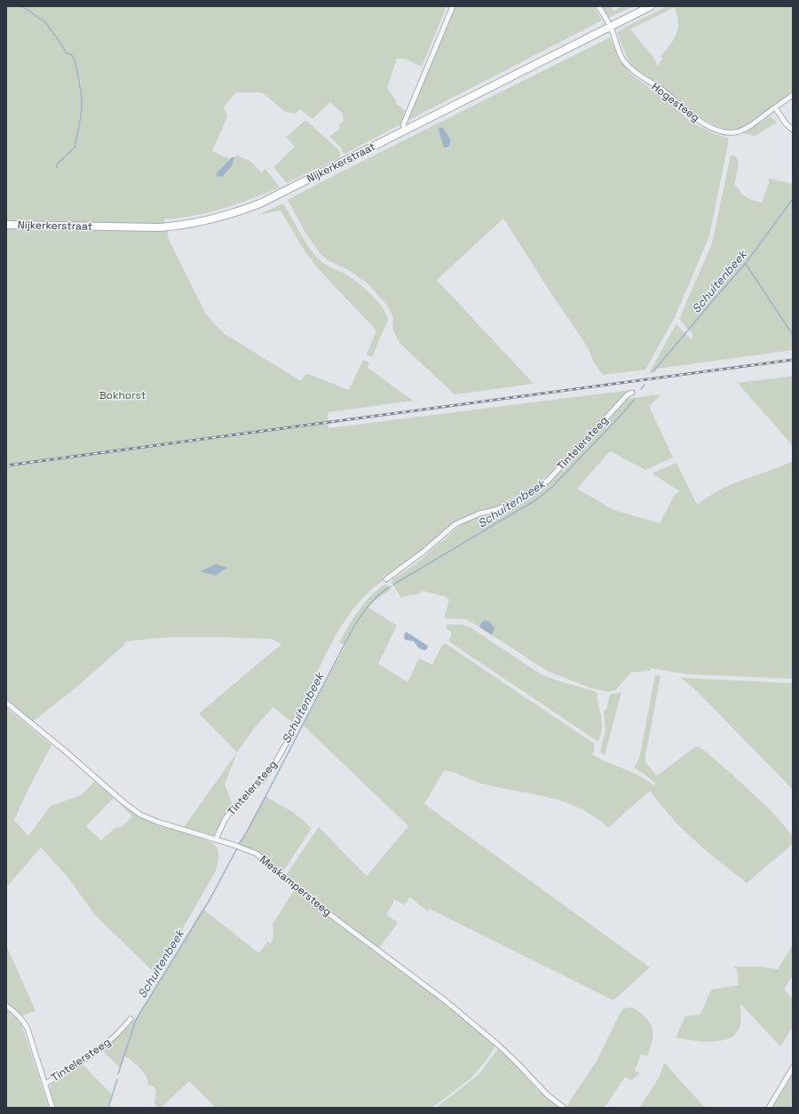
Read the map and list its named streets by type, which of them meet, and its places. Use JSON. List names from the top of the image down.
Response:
{
  "streets": {
    "main road": ["Nijkerkerstraat"],
    "street": ["Hogesteeg", "Tintelersteeg", "Meskampersteeg"]
  },
  "crossings": [
    ["Hogesteeg", "Nijkerkerstraat"],
    ["Tintelersteeg", "Meskampersteeg"]
  ],
  "water": ["Schuitenbeek"],
  "parks": ["Bokhorst"]
}
